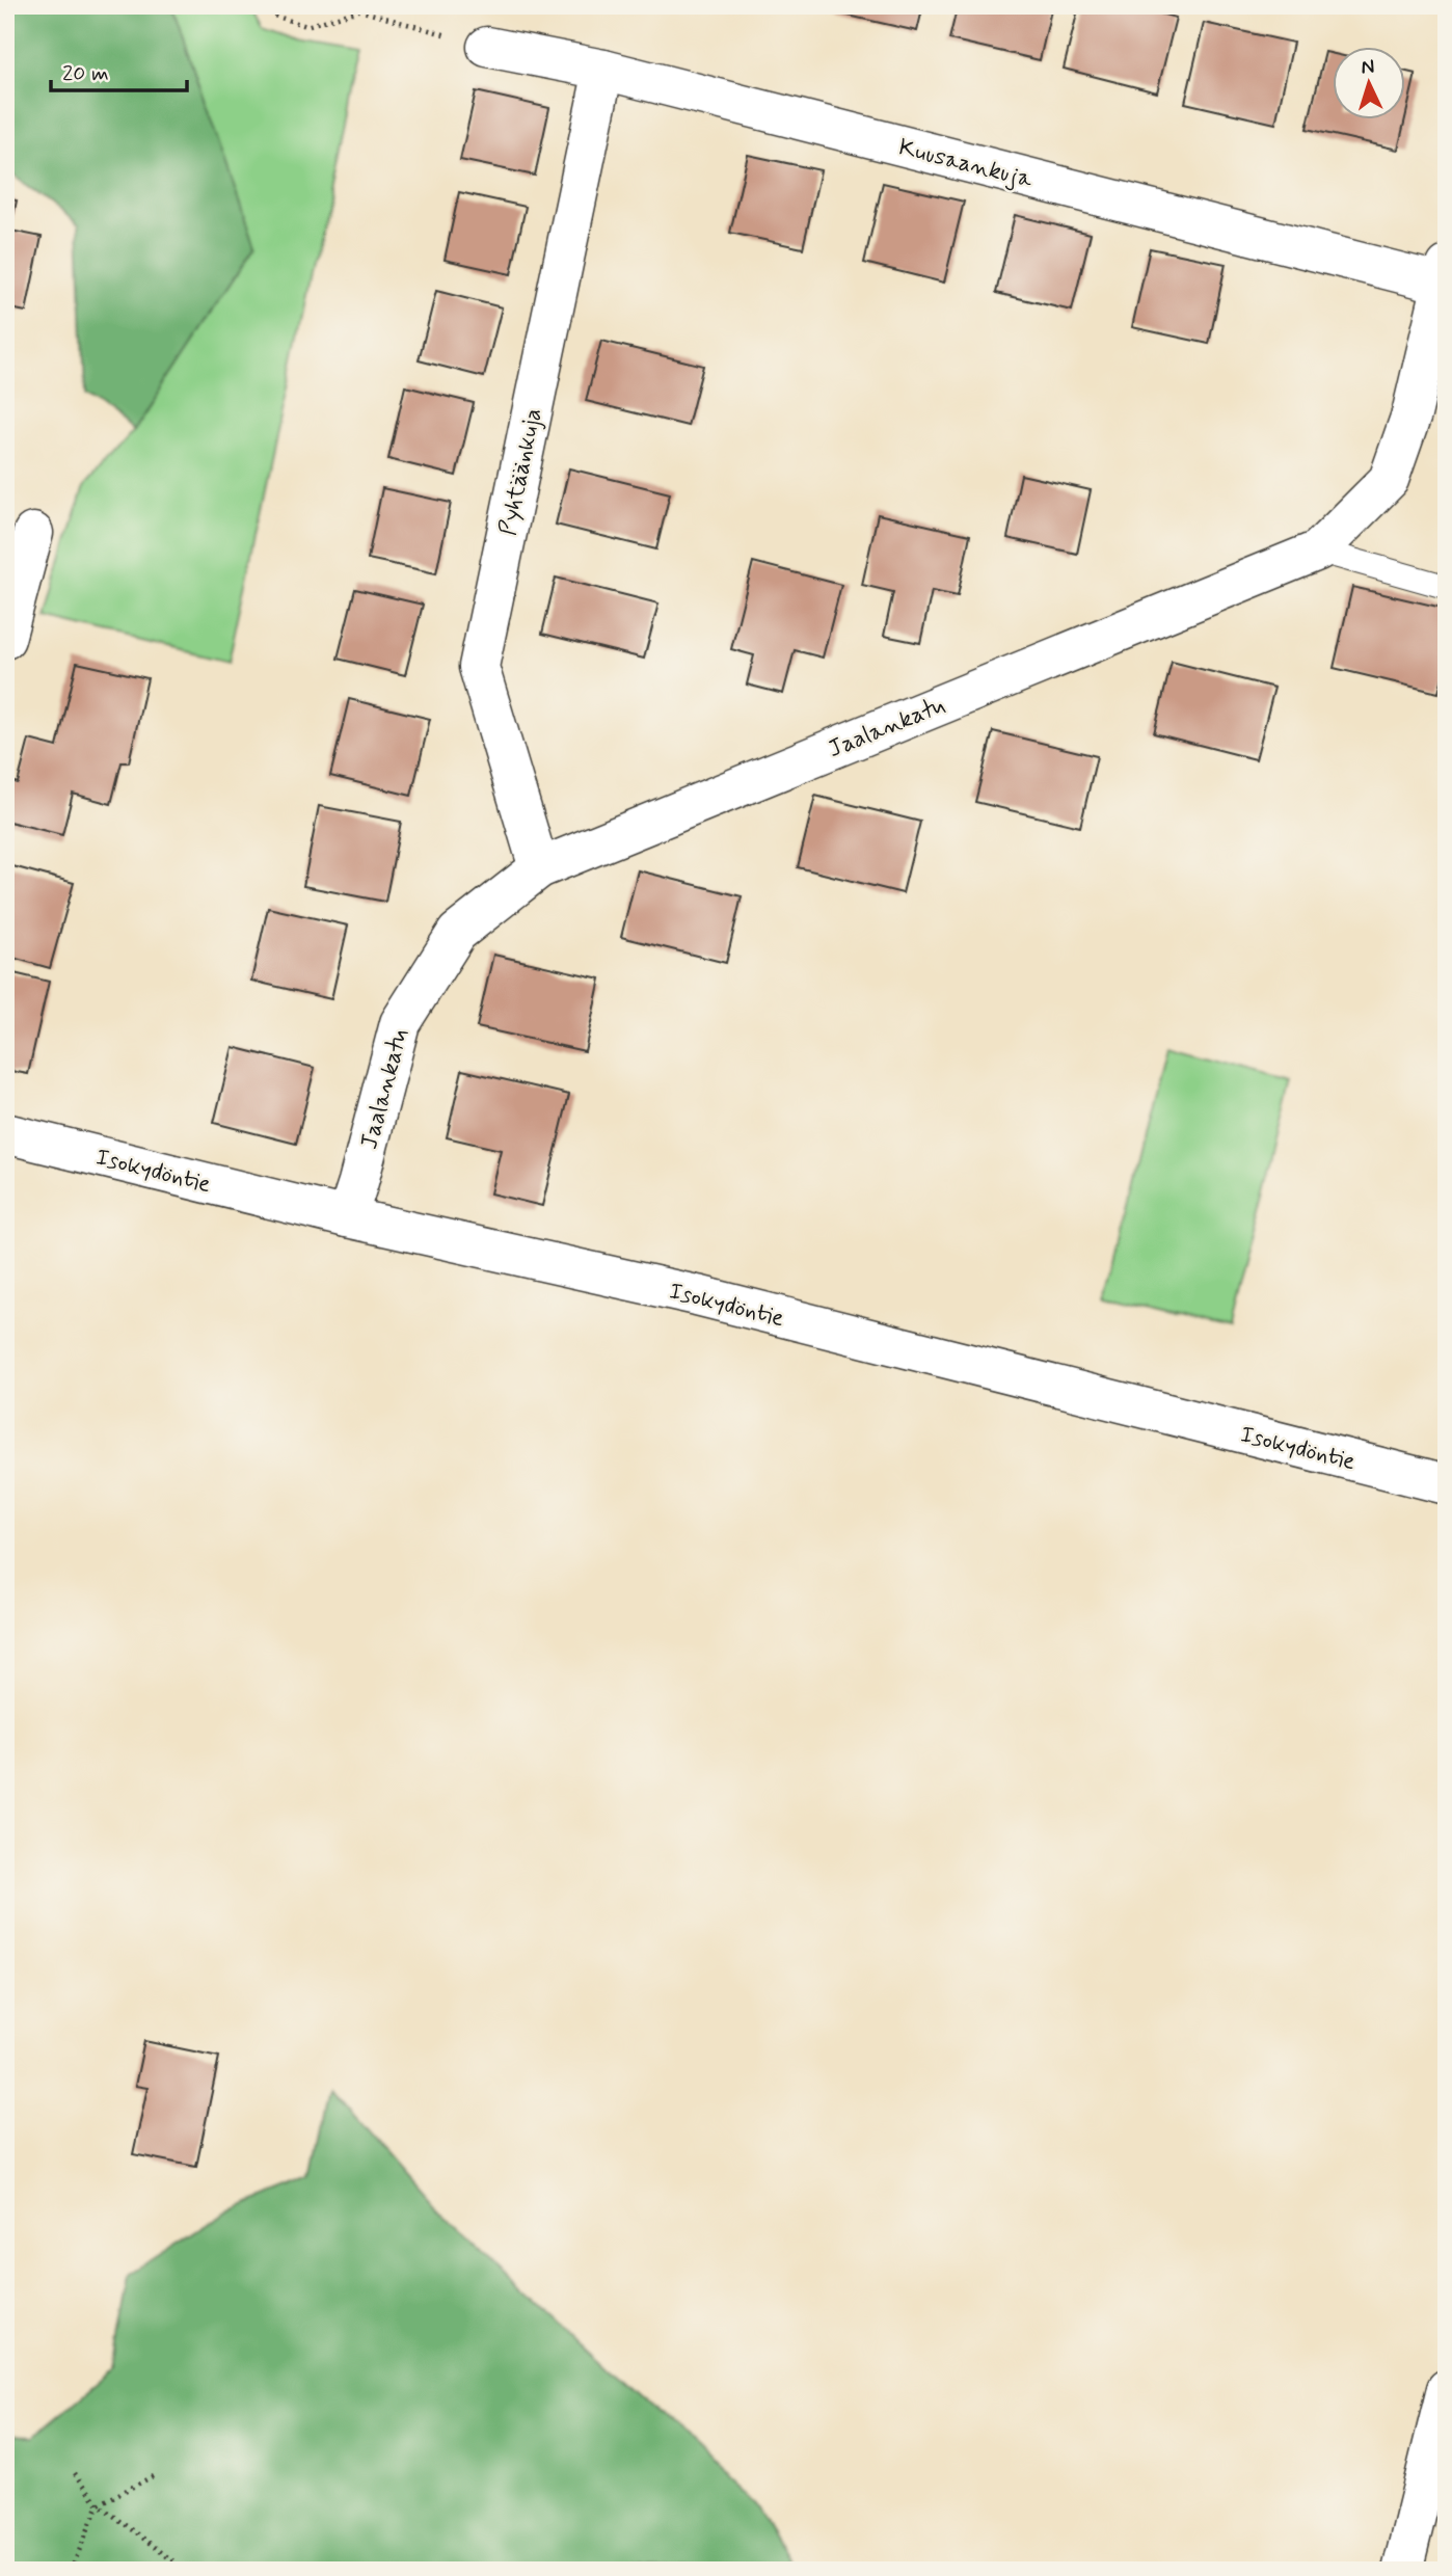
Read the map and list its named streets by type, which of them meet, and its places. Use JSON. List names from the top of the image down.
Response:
{
  "streets": {
    "street": [
      "Kuusaankuja",
      "Pyhtäänkuja",
      "Jaalankatu",
      "Isokydöntie"
    ]
  },
  "crossings": [
    ["Kuusaankuja", "Pyhtäänkuja"],
    ["Kuusaankuja", "Jaalankatu"],
    ["Pyhtäänkuja", "Jaalankatu"],
    ["Jaalankatu", "Isokydöntie"]
  ],
  "scale_bar": "20 m",
  "north": "top"
}
